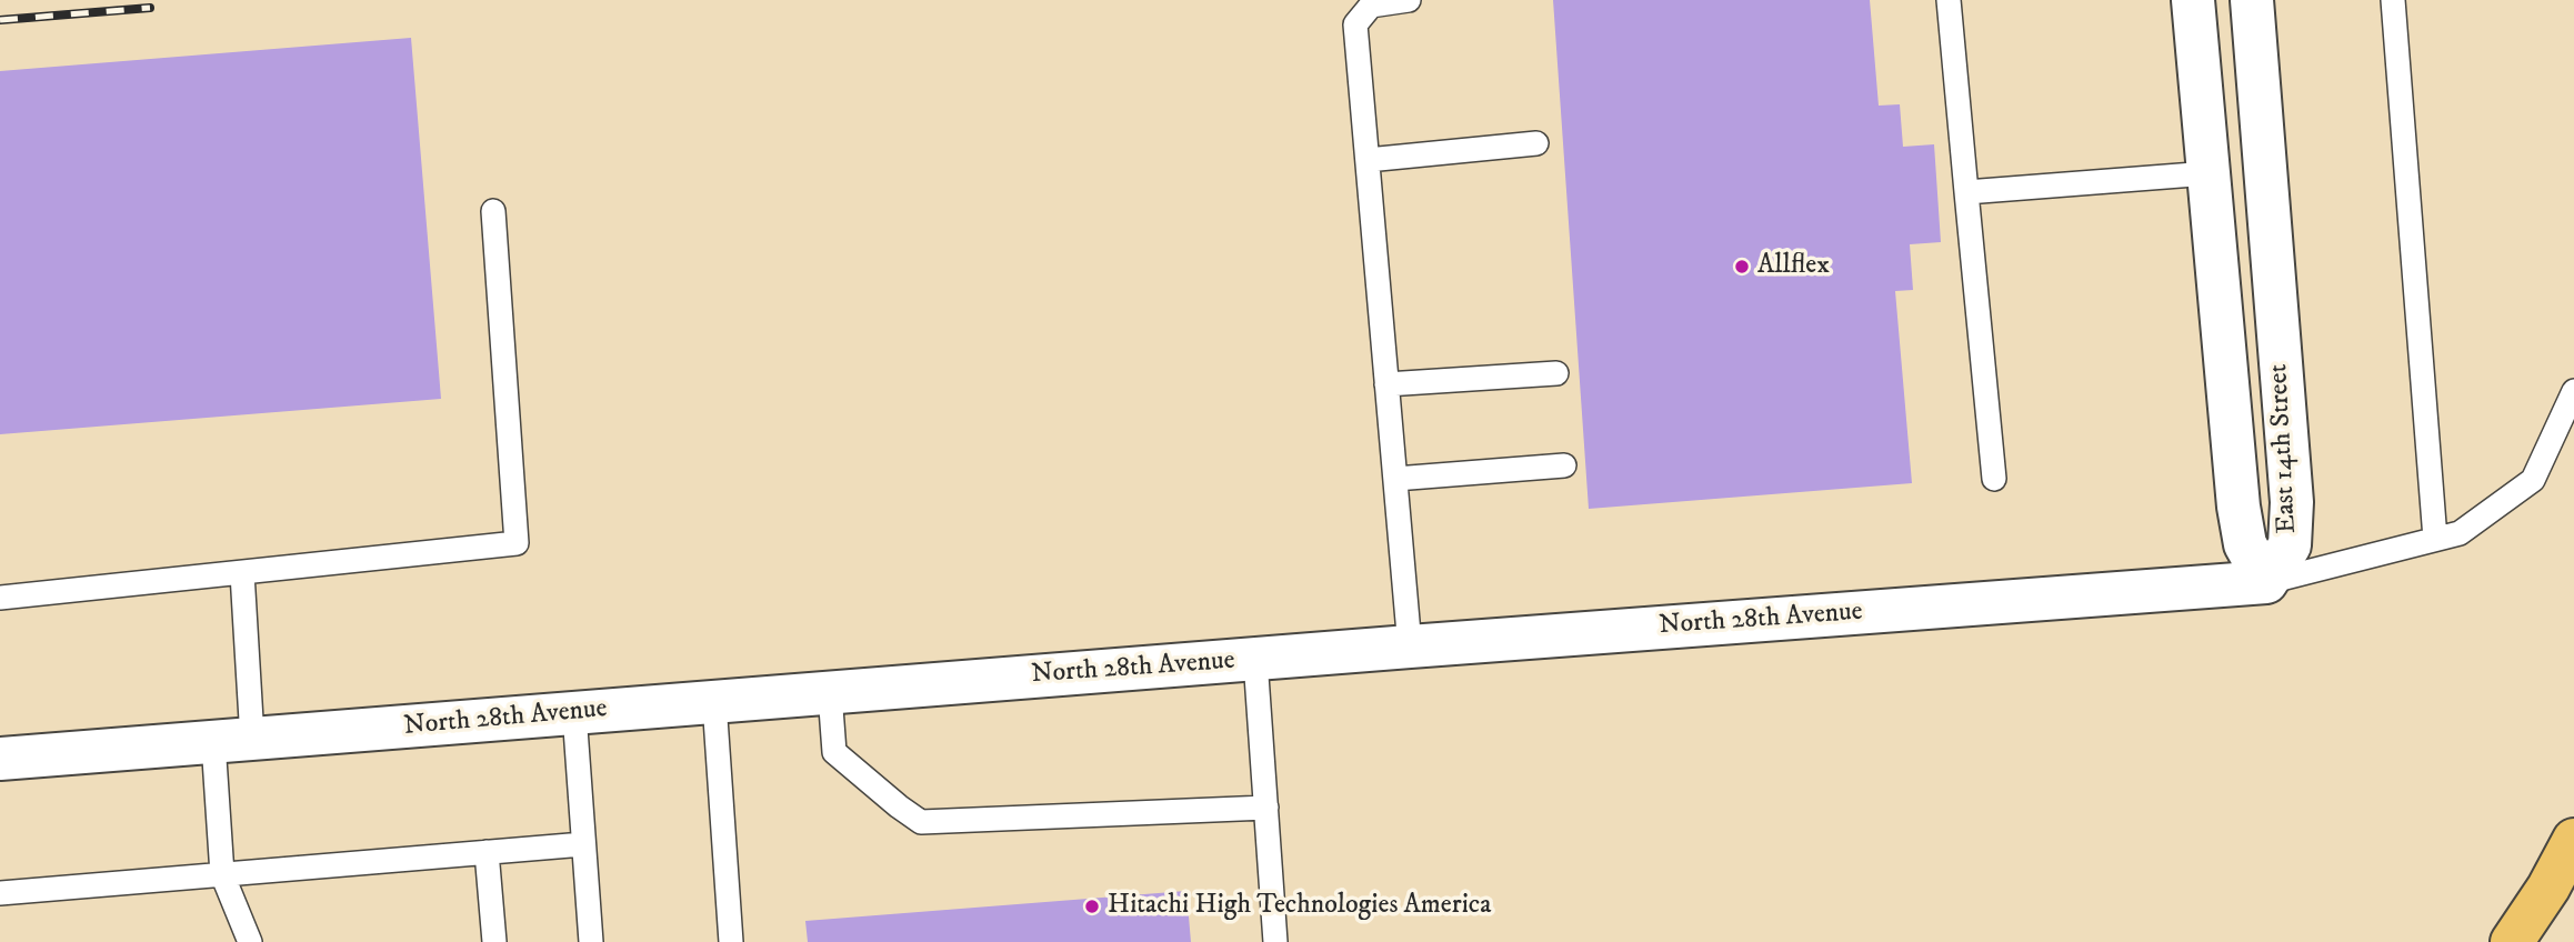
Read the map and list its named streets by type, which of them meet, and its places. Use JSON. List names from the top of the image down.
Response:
{
  "streets": {
    "street": ["East 14th Street", "North 28th Avenue"]
  },
  "crossings": [
    ["East 14th Street", "North 28th Avenue"]
  ],
  "places": ["Allflex", "Hitachi High Technologies America"]
}
